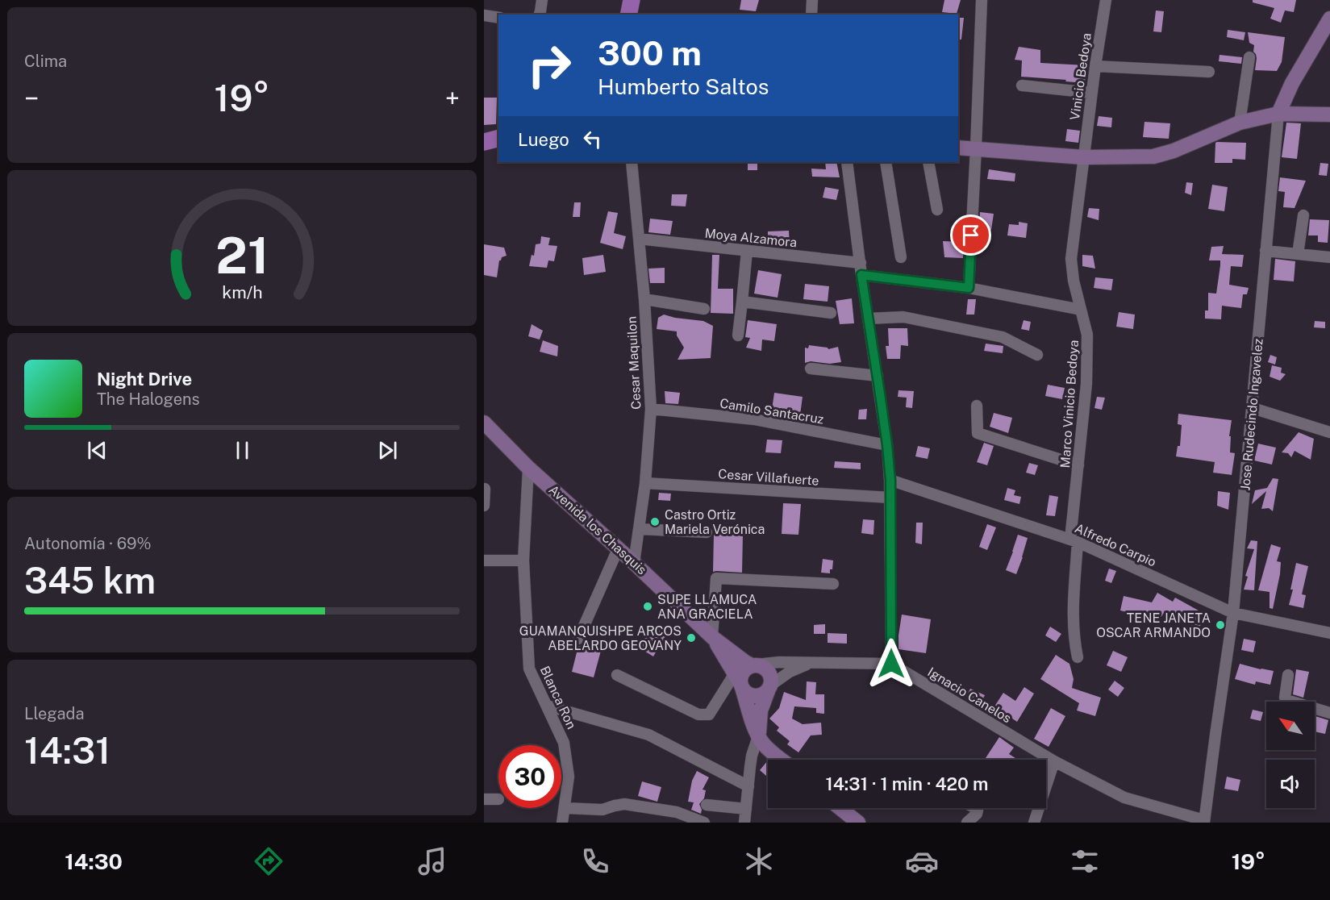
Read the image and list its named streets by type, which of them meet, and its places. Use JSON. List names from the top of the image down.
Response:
{
  "streets": {
    "street": [
      "Vinicio Bedoya",
      "Moya Alzamora",
      "Cesar Maquilon",
      "Marco Vinicio Bedoya",
      "Camilo Santacruz",
      "Jose Rudecindo Ingavelez",
      "Cesar Villafuerte",
      "Avenida los Chasquis",
      "Alfredo Carpio",
      "Ignacio Canelos",
      "Blanca Ron"
    ]
  },
  "crossings": [
    ["Vinicio Bedoya", "Marco Vinicio Bedoya"],
    ["Moya Alzamora", "Cesar Maquilon"],
    ["Cesar Maquilon", "Camilo Santacruz"],
    ["Cesar Maquilon", "Cesar Villafuerte"],
    ["Cesar Maquilon", "Avenida los Chasquis"],
    ["Marco Vinicio Bedoya", "Alfredo Carpio"],
    ["Jose Rudecindo Ingavelez", "Alfredo Carpio"],
    ["Jose Rudecindo Ingavelez", "Ignacio Canelos"],
    ["Avenida los Chasquis", "Blanca Ron"]
  ],
  "places": [
    "Castro Ortiz Mariela Verónica",
    "SUPE LLAMUCA ANA GRACIELA",
    "TENE JANETA OSCAR ARMANDO",
    "GUAMANQUISHPE ARCOS ABELARDO GEOVANY"
  ],
  "north": "top left",
  "page": {
    "tile": [
      "Clima",
      ["Autonomía · 69%", "345 km"],
      ["Llegada", "14:31"]
    ],
    "turn": ["300 m", "Humberto Saltos"],
    "heat": ["−", "19°", "+"],
    "then": "Luego",
    "song": ["Night Drive", "The Halogens"],
    "limit": "30",
    "trip": "14:31 · 1 min · 420 m",
    "tabs": ["14:30", "19°"],
    "gauge": ["21", "km/h"]
  }
}
